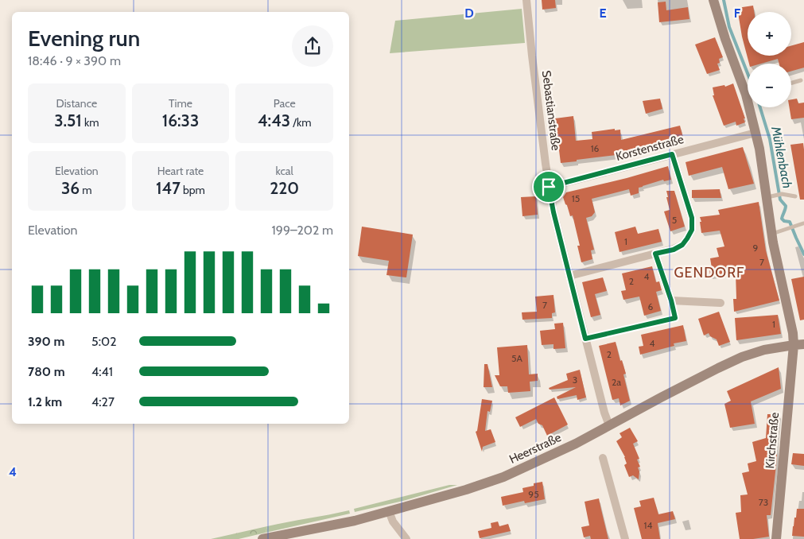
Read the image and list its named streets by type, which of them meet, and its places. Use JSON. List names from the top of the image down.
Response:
{
  "streets": {
    "main road": ["Kirchstraße", "Heerstraße"],
    "street": ["Sebastianstraße", "Korstenstraße"]
  },
  "crossings": [
    ["Sebastianstraße", "Korstenstraße"],
    ["Sebastianstraße", "Heerstraße"],
    ["Korstenstraße", "Kirchstraße"],
    ["Kirchstraße", "Heerstraße"]
  ],
  "districts": ["GENDORF"],
  "water": ["Mühlenbach"],
  "house_numbers": [
    "16",
    "15",
    "5",
    "1",
    "9",
    "7",
    "4",
    "2",
    "7",
    "6",
    "1",
    "4",
    "2",
    "5A",
    "3",
    "2a",
    "95",
    "73",
    "14"
  ],
  "page": {
    "map_buttons": ["+", "−"],
    "heading": ["Evening run", "18:46 · 9 × 390 m"],
    "stats": [
      ["Distance", "3.51 km"],
      ["Time", "16:33"],
      ["Pace", "4:43 /km"],
      ["Elevation", "36 m"],
      ["Heart rate", "147 bpm"],
      ["kcal", "220"]
    ],
    "chart": ["Elevation", "199–202 m"],
    "list": [
      {
        "name": "390 m",
        "note": "5:02"
      },
      {
        "name": "780 m",
        "note": "4:41"
      },
      {
        "name": "1.2 km",
        "note": "4:27"
      }
    ]
  },
  "grid": {
    "columns": ["D", "E", "F"],
    "rows": ["4"]
  }
}
